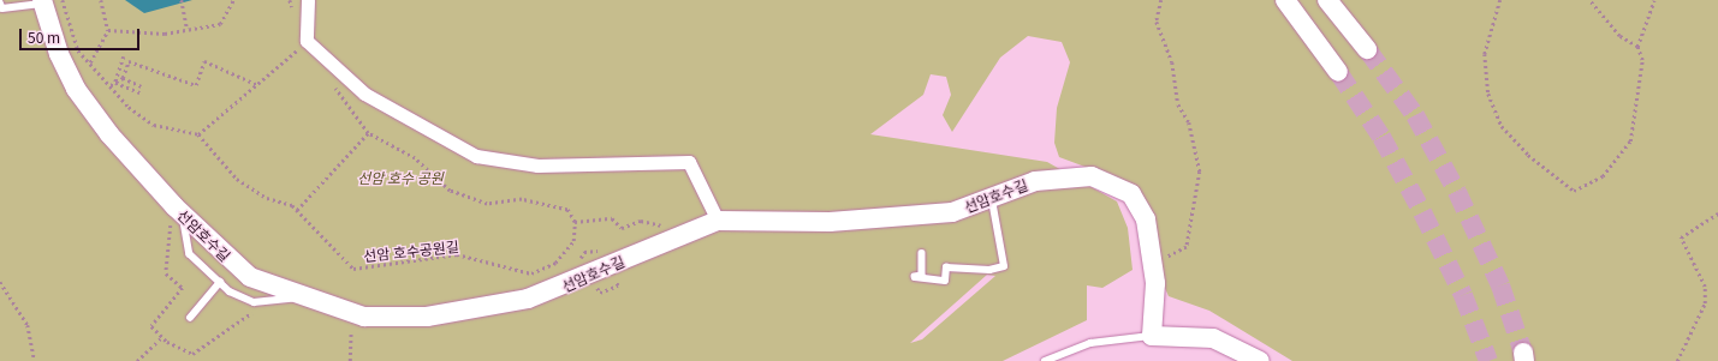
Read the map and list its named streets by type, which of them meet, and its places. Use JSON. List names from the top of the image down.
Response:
{
  "streets": {
    "street": ["선암호수길"],
    "path": ["선암 호수공원길"]
  },
  "parks": ["선암 호수 공원"],
  "scale_bar": "50 m"
}
